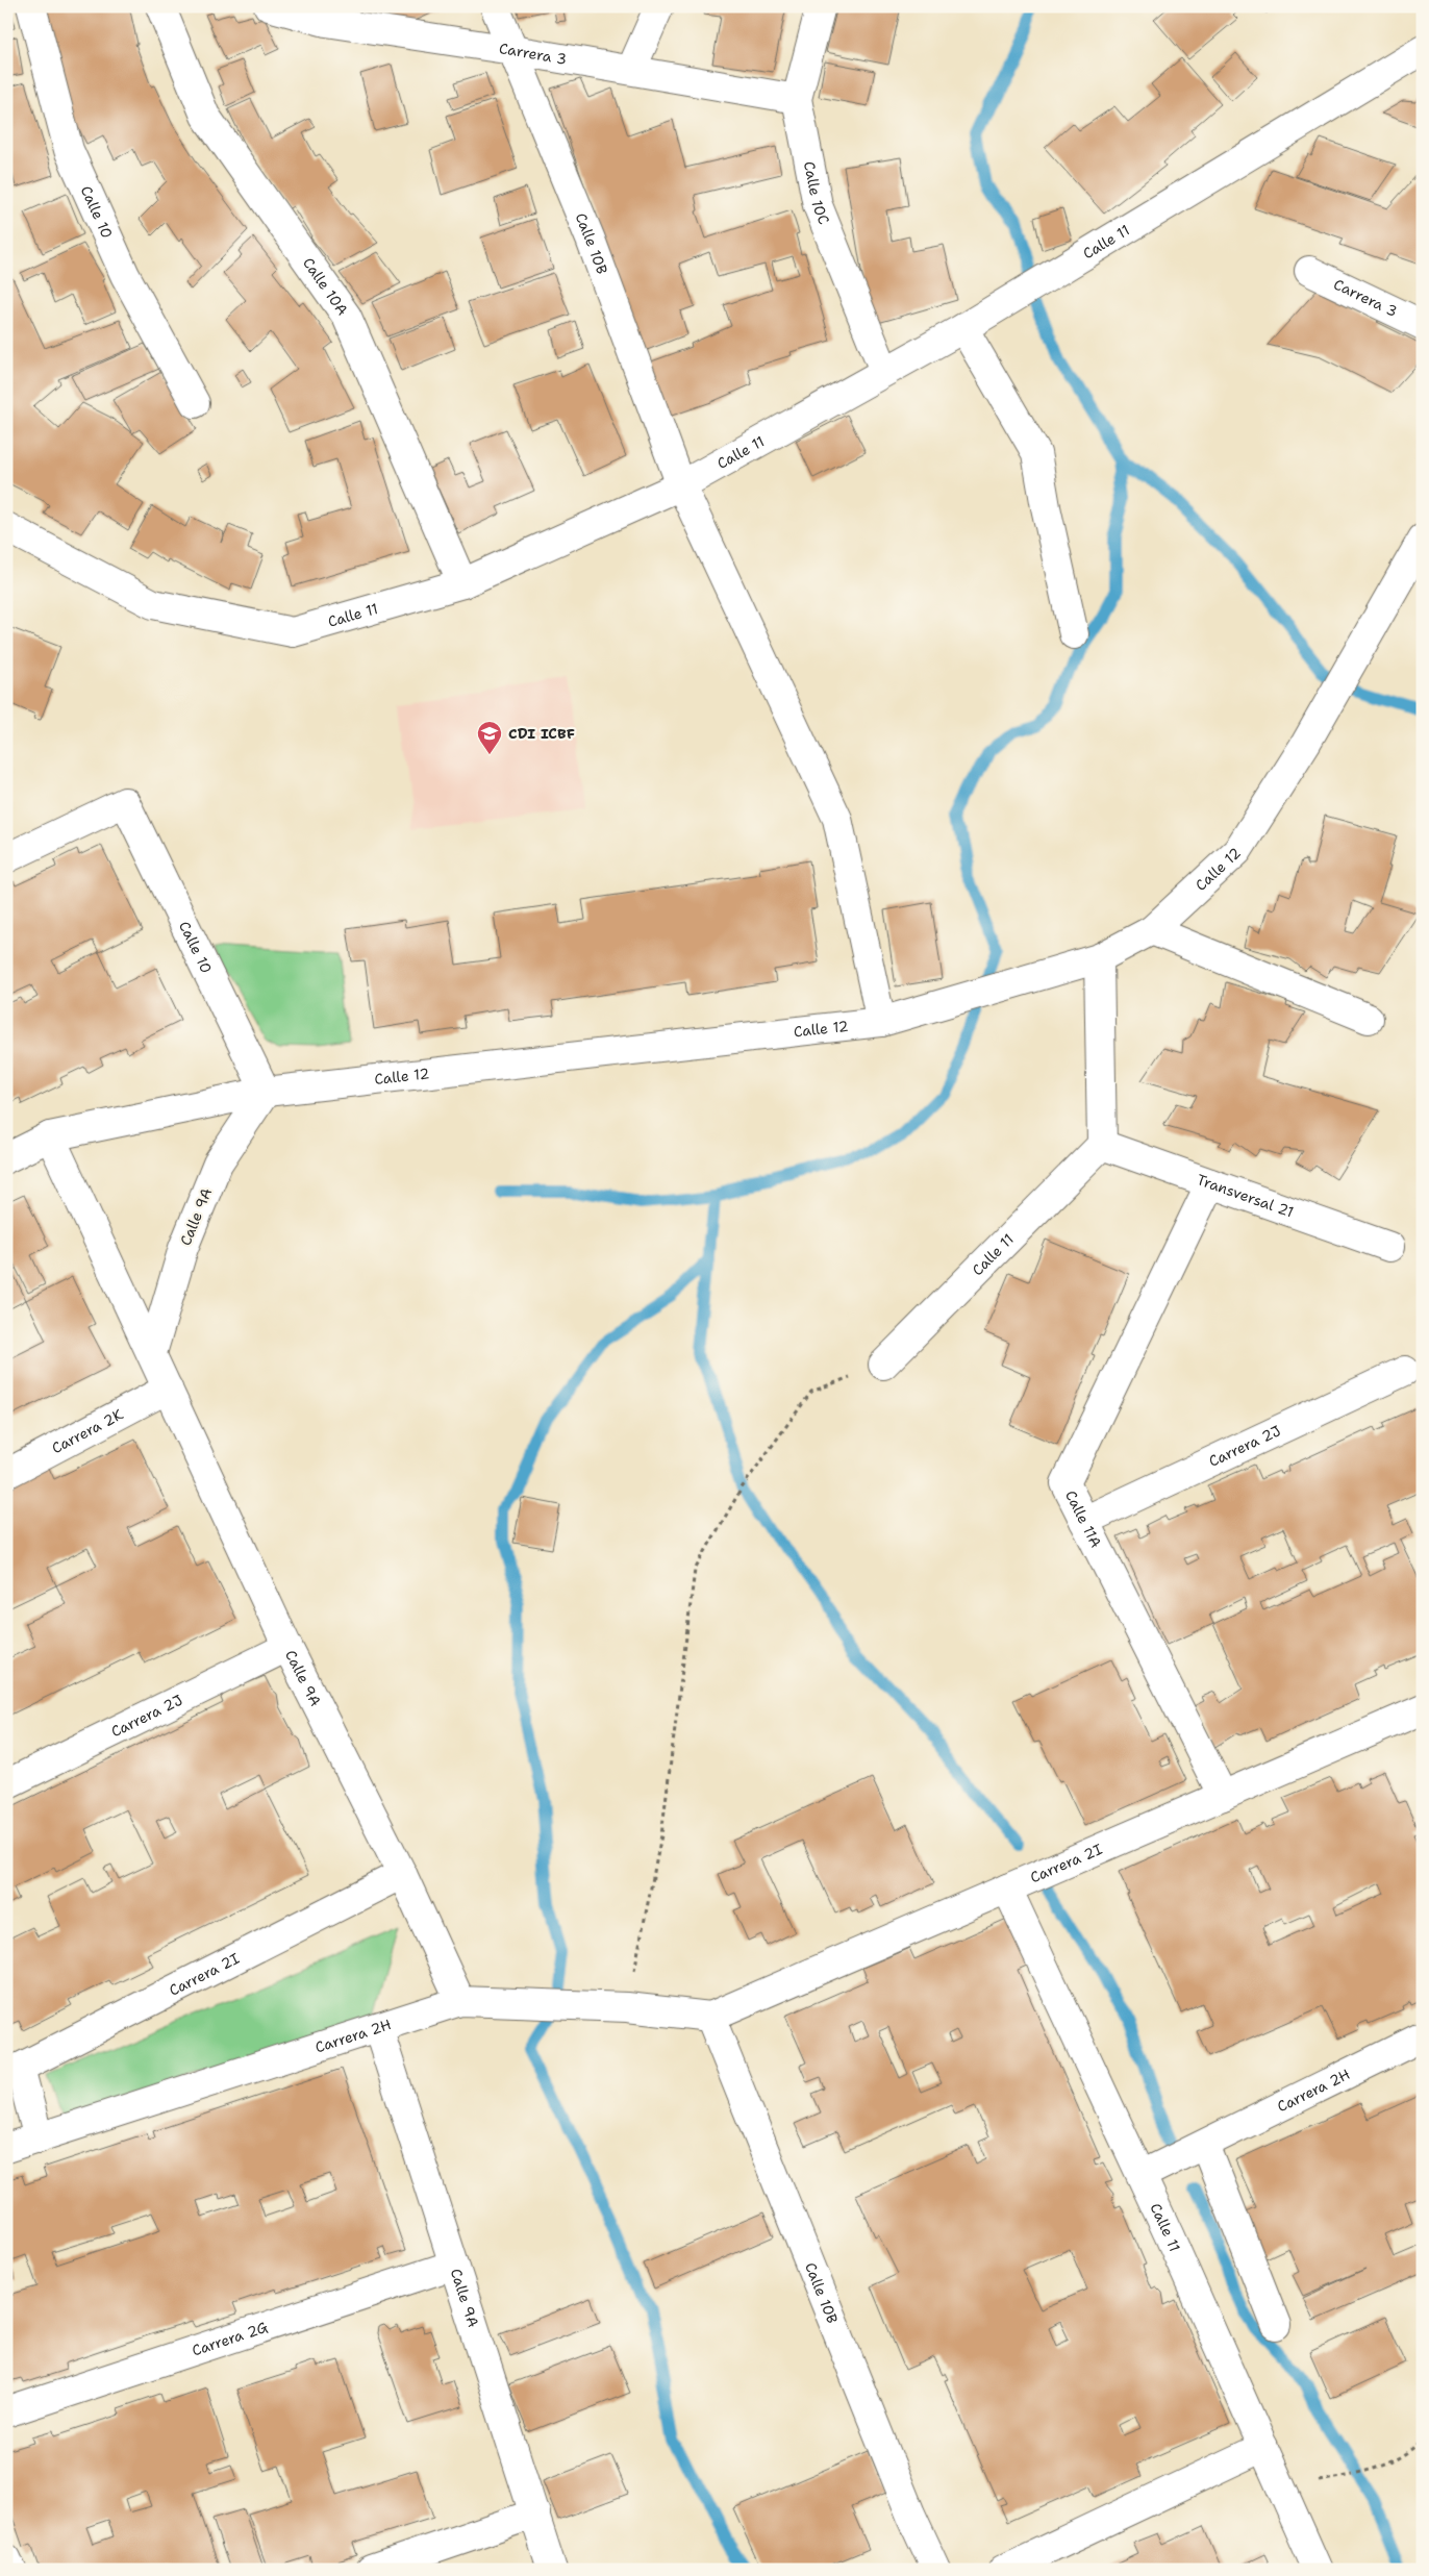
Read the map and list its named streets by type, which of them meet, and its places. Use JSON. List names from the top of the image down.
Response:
{
  "streets": {
    "street": [
      "Carrera 3",
      "Calle 10C",
      "Calle 10",
      "Calle 11",
      "Calle 10B",
      "Calle 10A",
      "Calle 12",
      "Transversal 21",
      "Calle 9A",
      "Carrera 2K",
      "Carrera 2J",
      "Calle 11A",
      "Carrera 2I",
      "Carrera 2H",
      "Carrera 2G"
    ]
  },
  "crossings": [
    ["Carrera 3", "Calle 10C"],
    ["Carrera 3", "Calle 10B"],
    ["Calle 10C", "Calle 11"],
    ["Calle 10", "Calle 12"],
    ["Calle 10", "Calle 9A"],
    ["Calle 11", "Calle 10B"],
    ["Calle 11", "Calle 10A"],
    ["Calle 11", "Transversal 21"],
    ["Calle 11", "Carrera 2I"],
    ["Calle 11", "Carrera 2H"],
    ["Calle 10B", "Calle 12"],
    ["Calle 10B", "Carrera 2I"],
    ["Calle 10B", "Carrera 2H"],
    ["Calle 12", "Calle 9A"],
    ["Transversal 21", "Calle 11A"],
    ["Calle 9A", "Carrera 2K"],
    ["Calle 9A", "Carrera 2J"],
    ["Calle 9A", "Carrera 2I"],
    ["Calle 9A", "Carrera 2H"],
    ["Calle 9A", "Carrera 2G"],
    ["Carrera 2J", "Calle 11A"],
    ["Calle 11A", "Carrera 2I"],
    ["Carrera 2I", "Carrera 2H"]
  ],
  "places": {
    "school or university": ["CDI ICBF"]
  }
}
